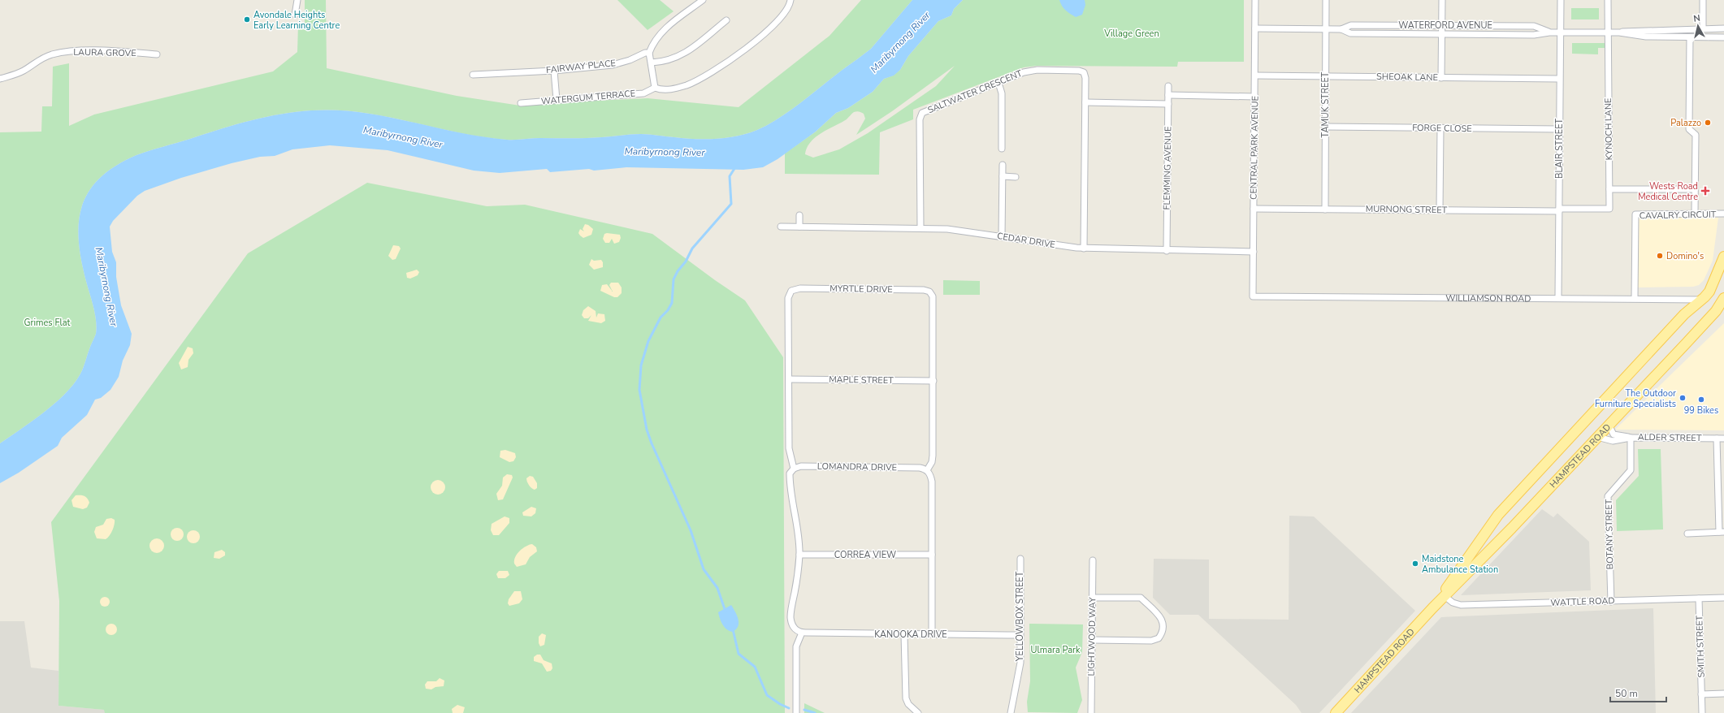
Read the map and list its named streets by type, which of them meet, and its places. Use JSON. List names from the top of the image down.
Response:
{
  "streets": {
    "main road": ["WILLIAMSON ROAD", "HAMPSTEAD ROAD"],
    "street": [
      "WATERFORD AVENUE",
      "LAURA GROVE",
      "FAIRWAY PLACE",
      "SHEOAK LANE",
      "SALTWATER CRESCENT",
      "WATERGUM TERRACE",
      "TAMUK STREET",
      "FORGE CLOSE",
      "KYNOCH LANE",
      "CENTRAL PARK AVENUE",
      "BLAIR STREET",
      "FLEMMING AVENUE",
      "MURNONG STREET",
      "CAVALRY CIRCUIT",
      "CEDAR DRIVE",
      "MYRTLE DRIVE",
      "MAPLE STREET",
      "ALDER STREET",
      "LOMANDRA DRIVE",
      "BOTANY STREET",
      "CORREA VIEW",
      "WATTLE ROAD",
      "YELLOWBOX STREET",
      "KANOOKA DRIVE",
      "LIGHTWOOD WAY",
      "SMITH STREET"
    ]
  },
  "crossings": [
    ["WATERFORD AVENUE", "TAMUK STREET"],
    ["WATERFORD AVENUE", "KYNOCH LANE"],
    ["WATERFORD AVENUE", "CENTRAL PARK AVENUE"],
    ["WATERFORD AVENUE", "BLAIR STREET"],
    ["SHEOAK LANE", "TAMUK STREET"],
    ["SHEOAK LANE", "CENTRAL PARK AVENUE"],
    ["SHEOAK LANE", "BLAIR STREET"],
    ["SALTWATER CRESCENT", "CEDAR DRIVE"],
    ["TAMUK STREET", "FORGE CLOSE"],
    ["TAMUK STREET", "MURNONG STREET"],
    ["FORGE CLOSE", "BLAIR STREET"],
    ["KYNOCH LANE", "BLAIR STREET"],
    ["KYNOCH LANE", "MURNONG STREET"],
    ["CENTRAL PARK AVENUE", "MURNONG STREET"],
    ["CENTRAL PARK AVENUE", "CEDAR DRIVE"],
    ["CENTRAL PARK AVENUE", "WILLIAMSON ROAD"],
    ["BLAIR STREET", "MURNONG STREET"],
    ["BLAIR STREET", "WILLIAMSON ROAD"],
    ["FLEMMING AVENUE", "CEDAR DRIVE"],
    ["CAVALRY CIRCUIT", "WILLIAMSON ROAD"],
    ["MYRTLE DRIVE", "MAPLE STREET"],
    ["MYRTLE DRIVE", "LOMANDRA DRIVE"],
    ["WILLIAMSON ROAD", "HAMPSTEAD ROAD"],
    ["ALDER STREET", "HAMPSTEAD ROAD"],
    ["ALDER STREET", "BOTANY STREET"],
    ["HAMPSTEAD ROAD", "WATTLE ROAD"],
    ["BOTANY STREET", "WATTLE ROAD"],
    ["WATTLE ROAD", "SMITH STREET"],
    ["YELLOWBOX STREET", "KANOOKA DRIVE"]
  ],
  "water": ["Maribyrnong River"],
  "parks": ["Village Green", "Grimes Flat", "Ulmara Park"],
  "places": {
    "other": [
      "Avondale Heights Early Learning Centre",
      "Palazzo",
      "Domino's",
      "The Outdoor Furniture Specialists",
      "99 Bikes",
      "Maidstone Ambulance Station"
    ],
    "health": ["Wests Road Medical Centre"]
  },
  "scale_bar": "50 m",
  "north": "top"
}
